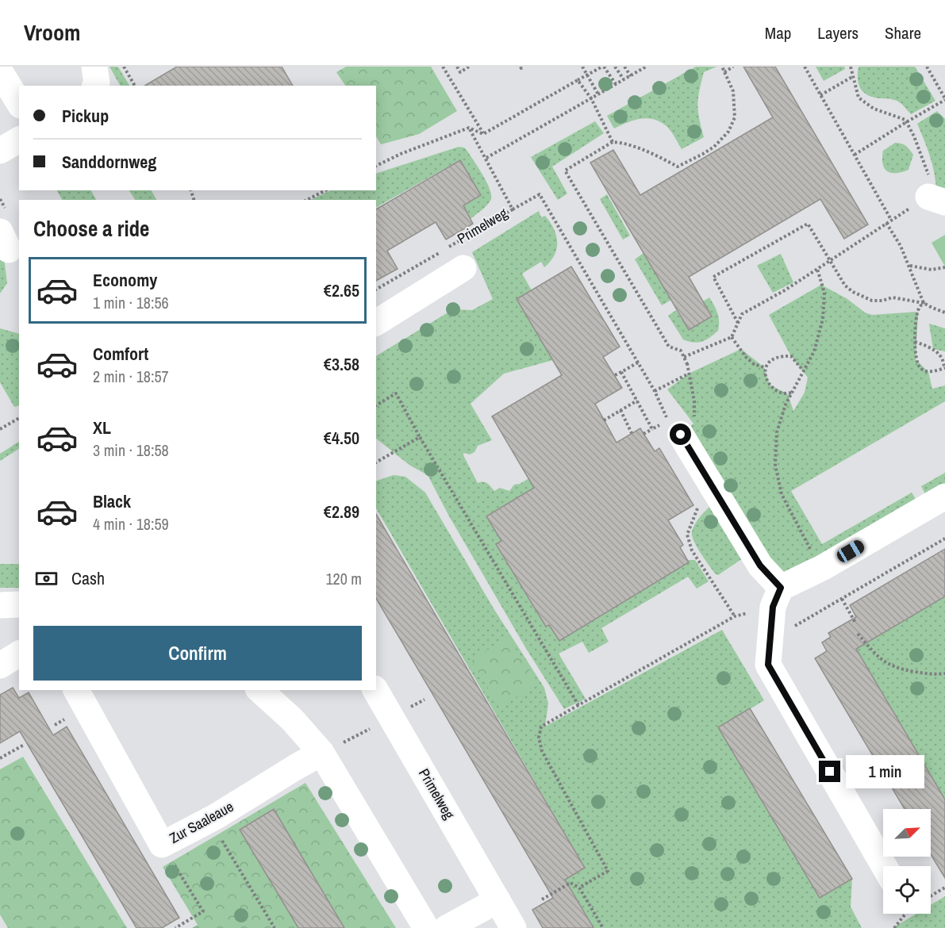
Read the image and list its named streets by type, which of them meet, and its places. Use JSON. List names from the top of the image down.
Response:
{
  "streets": {
    "street": ["Primelweg", "Zur Saaleaue"]
  },
  "north": "top right",
  "page": {
    "header": "Vroom",
    "nav": ["Map", "Layers", "Share"],
    "banner": ["Pickup", "Sanddornweg"],
    "heading": "Choose a ride",
    "list": [
      {
        "name": "Economy",
        "note": "1 min · 18:56",
        "value": "€2.65"
      },
      {
        "name": "Comfort",
        "note": "2 min · 18:57",
        "value": "€3.58"
      },
      {
        "name": "XL",
        "note": "3 min · 18:58",
        "value": "€4.50"
      },
      {
        "name": "Black",
        "note": "4 min · 18:59",
        "value": "€2.89"
      }
    ],
    "pay": ["Cash", "120 m"],
    "buttons": "Confirm",
    "bubble": "1 min"
  }
}
